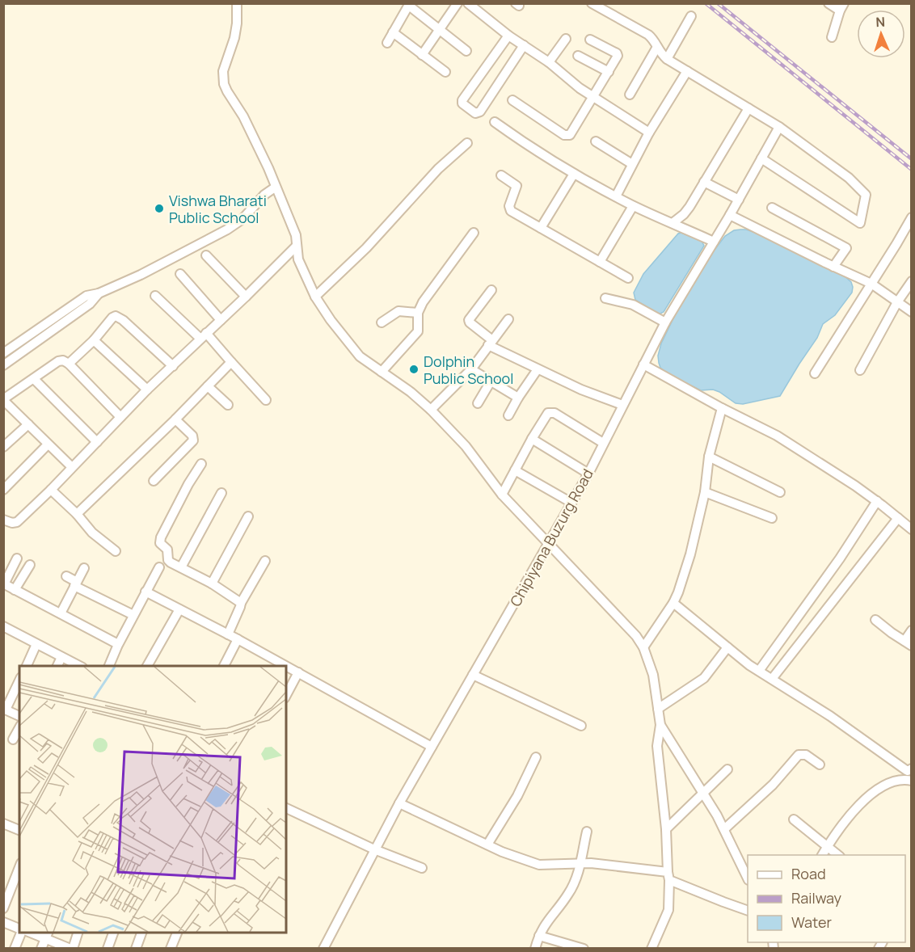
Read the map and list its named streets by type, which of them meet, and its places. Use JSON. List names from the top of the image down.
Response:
{
  "streets": {
    "street": ["Chipiyana Buzurg Road"]
  },
  "places": ["Vishwa Bharati Public School", "Dolphin Public School"],
  "legend": ["Road", "Railway", "Water"],
  "north": "top"
}
